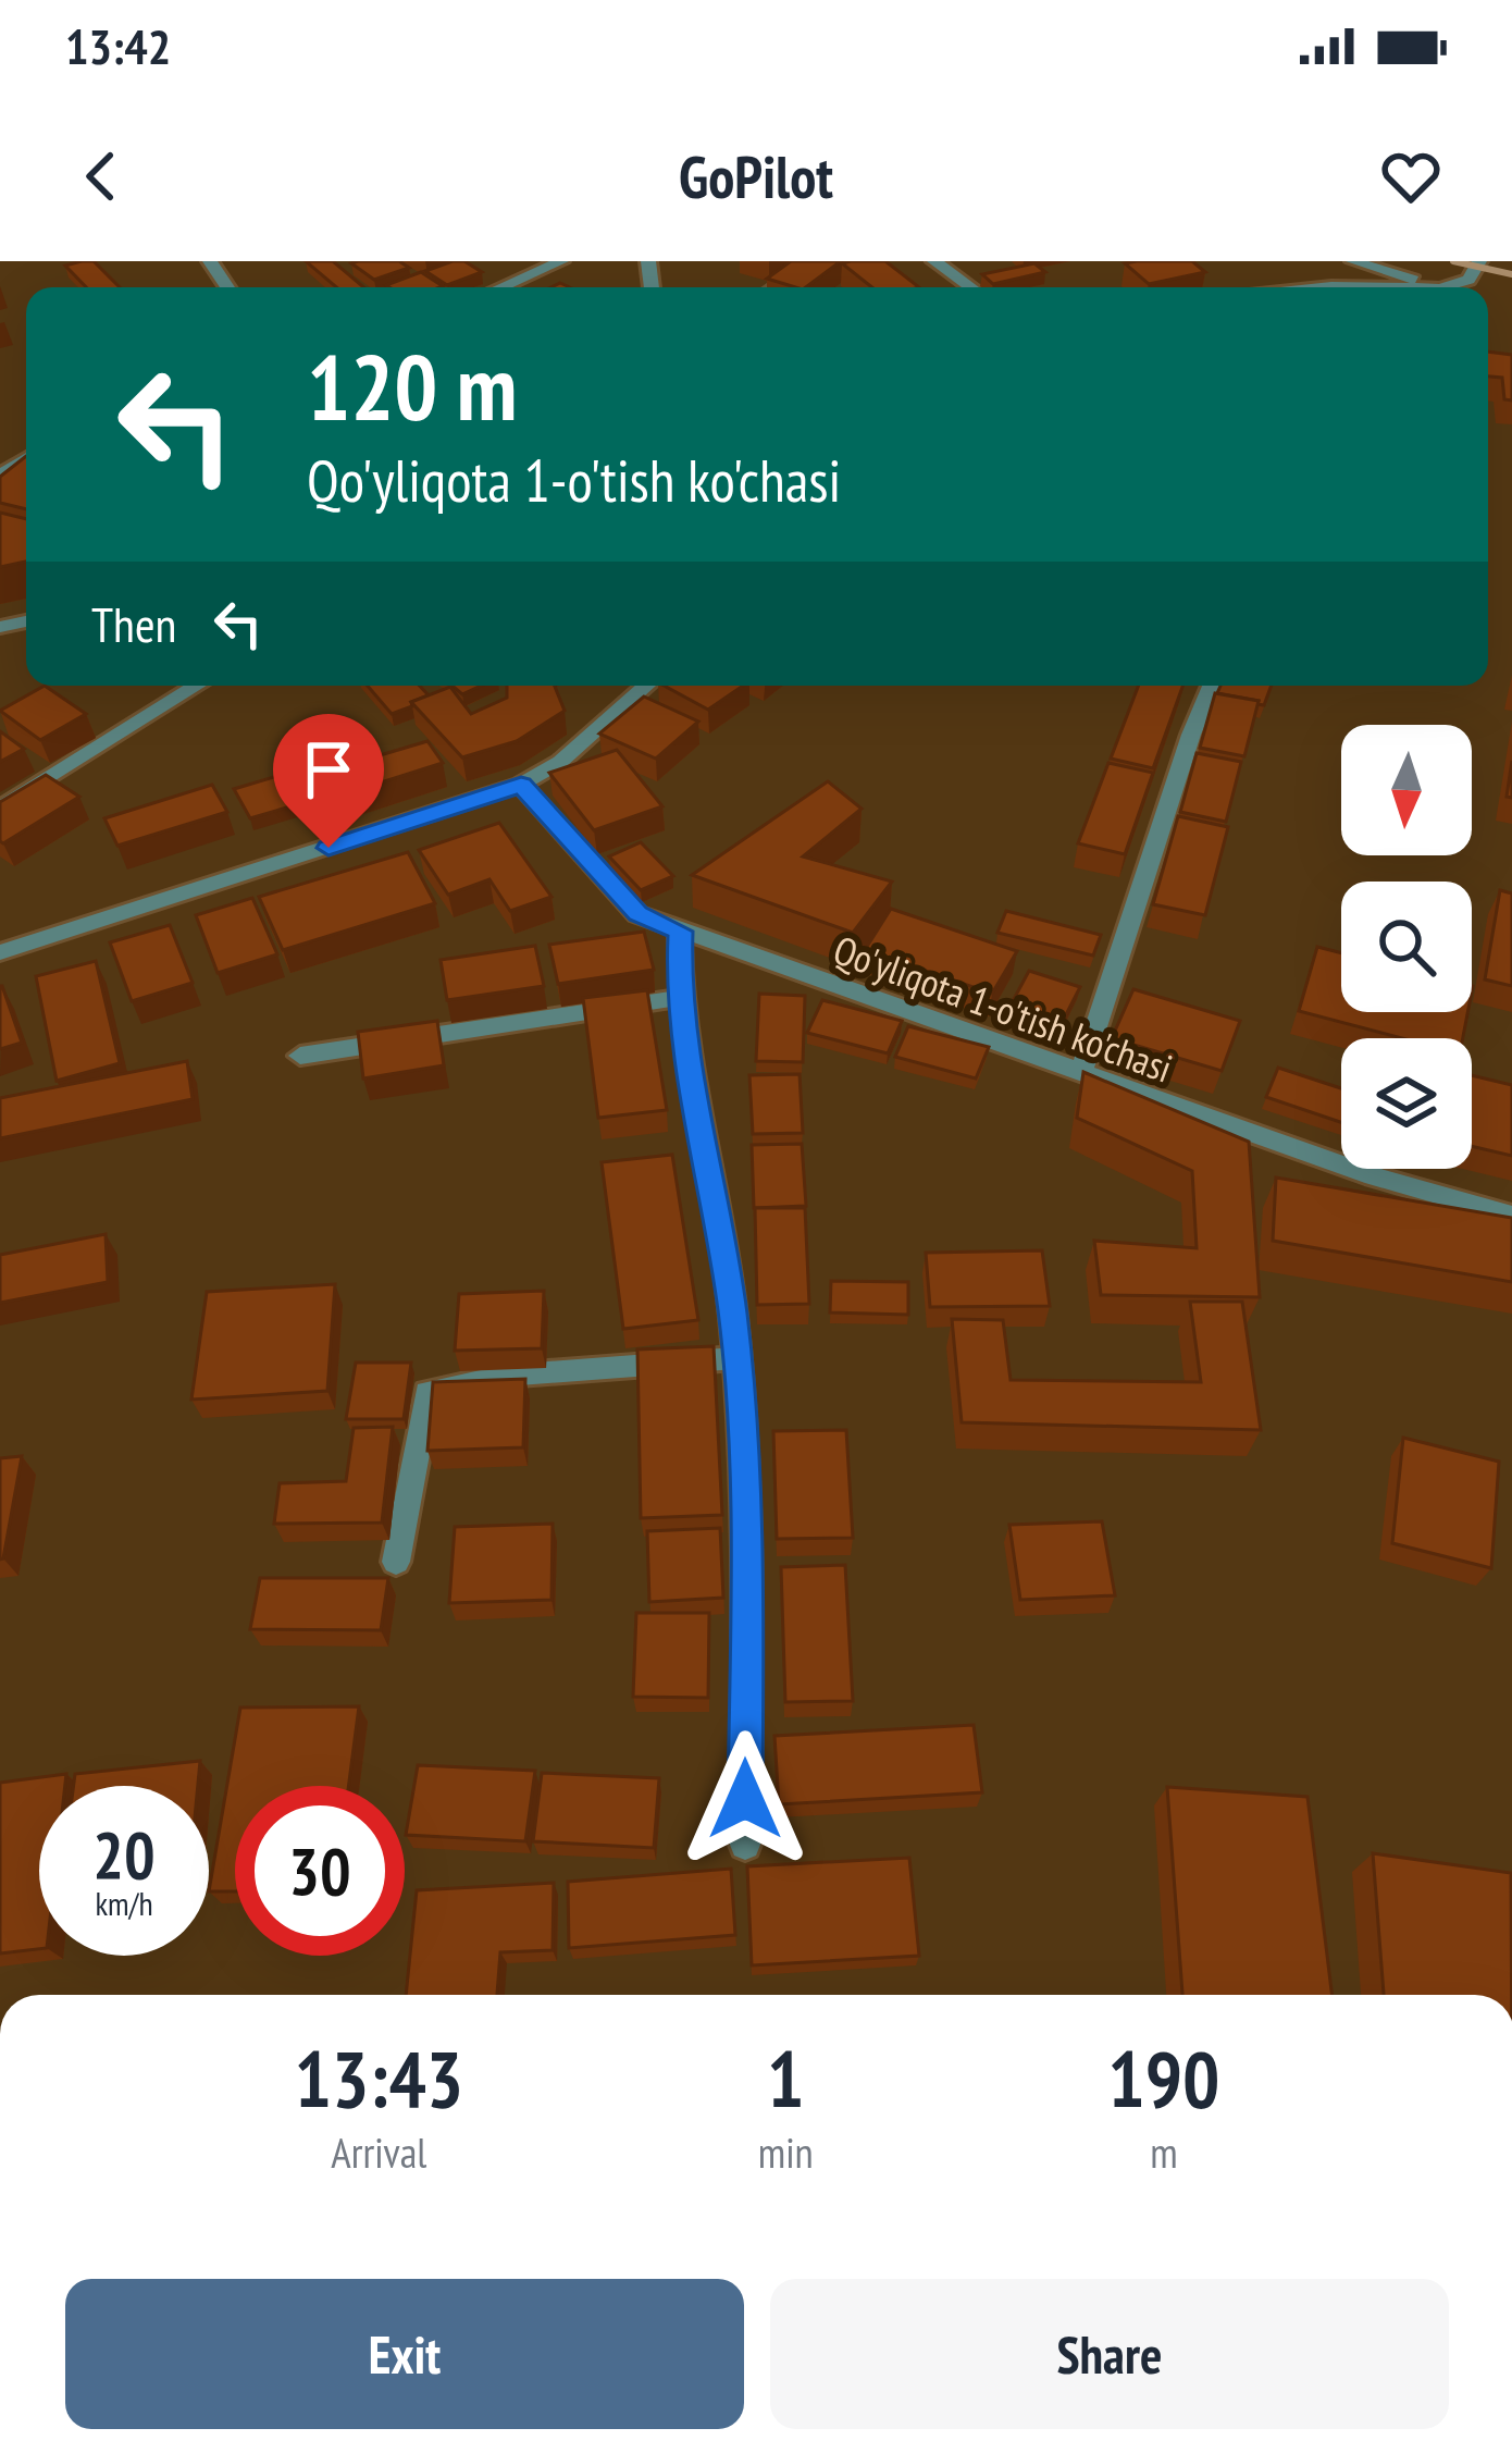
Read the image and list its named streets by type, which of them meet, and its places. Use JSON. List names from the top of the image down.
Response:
{
  "streets": {
    "street": ["Qo'yliqota 1-o'tish ko'chasi"]
  },
  "north": "bottom",
  "page": {
    "status": "13:42",
    "header": "GoPilot",
    "turn": ["120 m", "Qo'yliqota 1-o'tish ko'chasi"],
    "then": "Then",
    "speed": "20 km/h",
    "limit": "30",
    "eta": [
      "13:43",
      "Arrival",
      "1",
      "min",
      "190",
      "m"
    ],
    "buttons": ["Exit", "Share"]
  }
}
